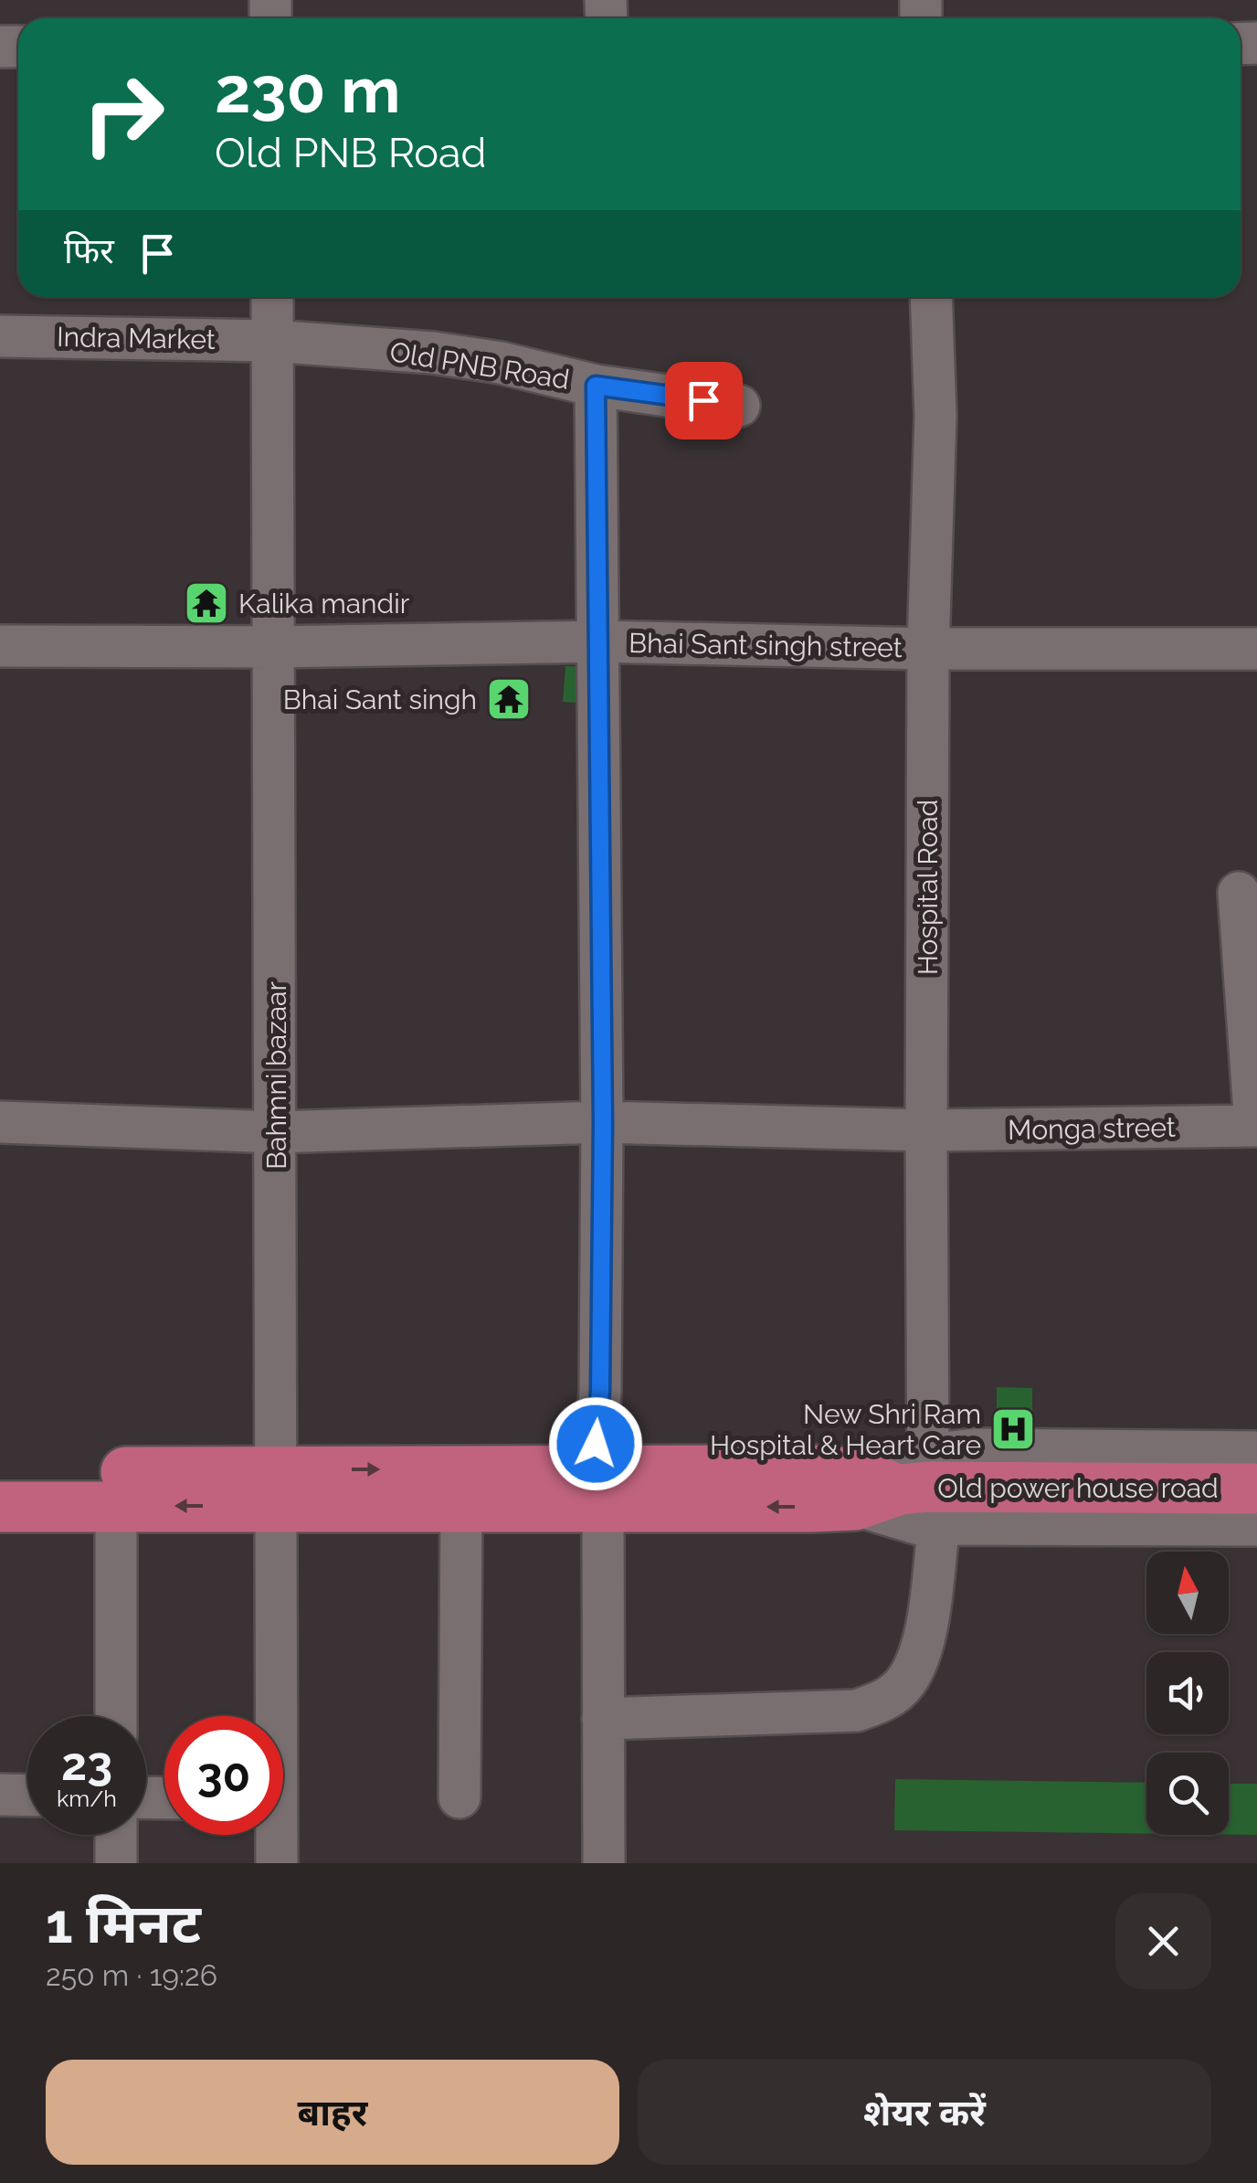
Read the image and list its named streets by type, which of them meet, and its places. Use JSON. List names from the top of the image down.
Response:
{
  "streets": {
    "highway": ["Old power house road"],
    "street": [
      "Indra Market",
      "Old PNB Road",
      "Bhai Sant singh street",
      "Hospital Road",
      "Bahmni bazaar",
      "Monga street"
    ]
  },
  "crossings": [
    ["Indra Market", "Old PNB Road"],
    ["Indra Market", "Bahmni bazaar"],
    ["Old PNB Road", "Bahmni bazaar"],
    ["Bhai Sant singh street", "Hospital Road"],
    ["Bhai Sant singh street", "Bahmni bazaar"],
    ["Hospital Road", "Monga street"],
    ["Hospital Road", "Old power house road"],
    ["Bahmni bazaar", "Monga street"],
    ["Bahmni bazaar", "Old power house road"]
  ],
  "places": {
    "temple": ["Kalika mandir", "Bhai Sant singh"],
    "hospital": ["New Shri Ram Hospital & Heart Care"]
  },
  "north": "top",
  "page": {
    "turn": ["230 m", "Old PNB Road"],
    "then": "फिर",
    "speed": "23 km/h",
    "limit": "30",
    "heading": ["1 मिनट", "250 m · 19:26"],
    "buttons": ["बाहर", "शेयर करें"]
  }
}
